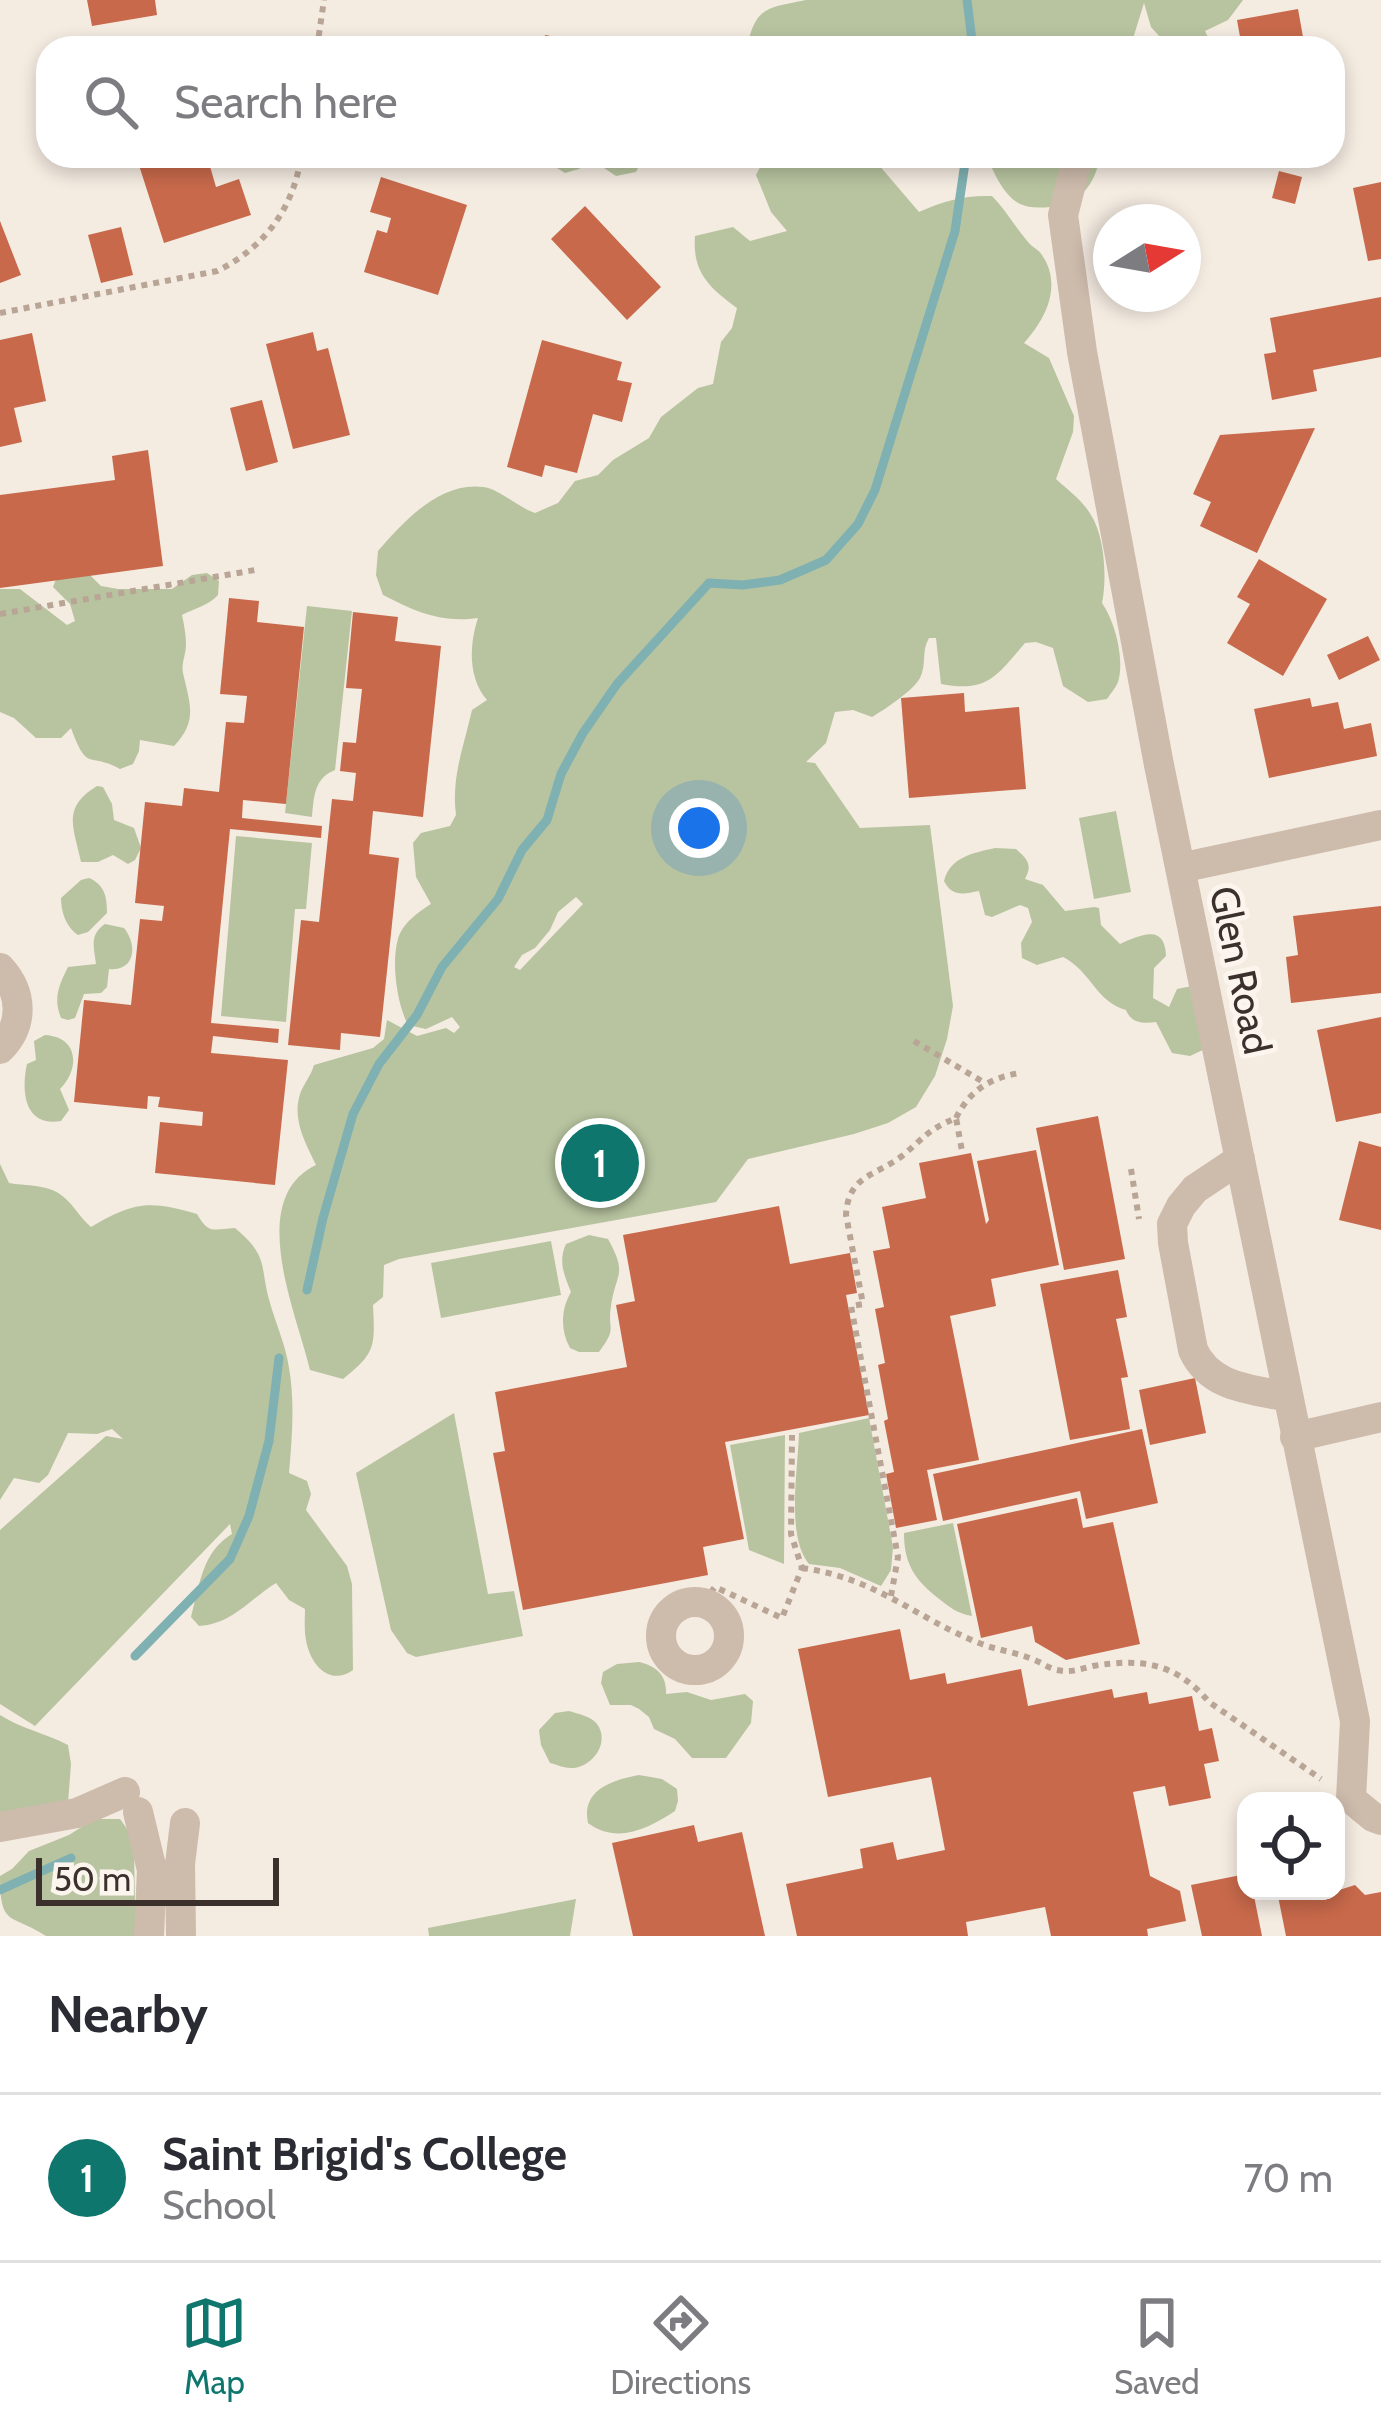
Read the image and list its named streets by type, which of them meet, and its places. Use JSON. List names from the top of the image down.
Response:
{
  "streets": {
    "street": ["Glen Road"]
  },
  "scale_bar": "50 m",
  "north": "right",
  "page": {
    "search": "Search here",
    "pins": "1",
    "scale": "50 m",
    "heading": "Nearby",
    "list": [
      {
        "mark": "1",
        "name": "Saint Brigid's College",
        "note": "School",
        "value": "70 m"
      }
    ],
    "nav": ["Map", "Directions", "Saved"]
  }
}
